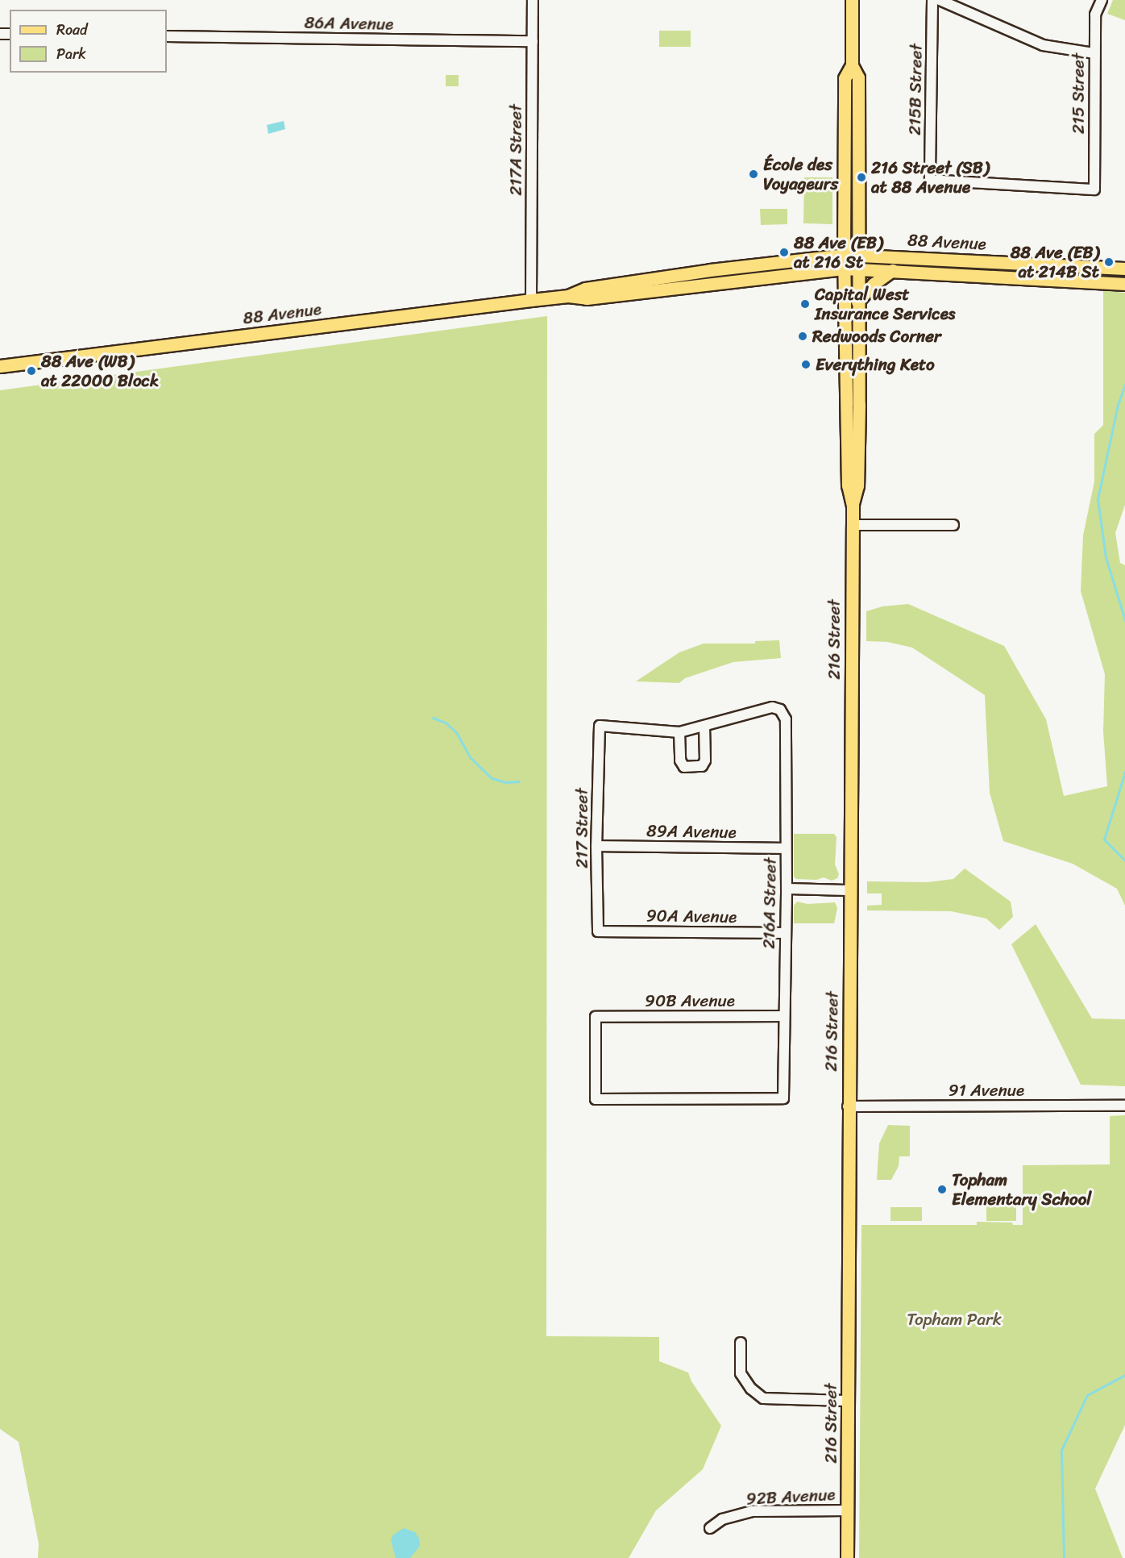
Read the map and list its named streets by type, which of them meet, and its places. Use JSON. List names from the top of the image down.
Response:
{
  "streets": {
    "main road": ["88 Avenue", "216 Street"],
    "street": [
      "86A Avenue",
      "215B Street",
      "215 Street",
      "217A Street",
      "217 Street",
      "89A Avenue",
      "216A Street",
      "90A Avenue",
      "90B Avenue",
      "91 Avenue",
      "92B Avenue"
    ]
  },
  "crossings": [
    ["86A Avenue", "217A Street"],
    ["215B Street", "215 Street"],
    ["217A Street", "88 Avenue"],
    ["88 Avenue", "216 Street"],
    ["216 Street", "91 Avenue"],
    ["216 Street", "92B Avenue"],
    ["217 Street", "89A Avenue"],
    ["217 Street", "90A Avenue"],
    ["89A Avenue", "216A Street"],
    ["216A Street", "90A Avenue"],
    ["216A Street", "90B Avenue"]
  ],
  "parks": ["Topham Park"],
  "places": [
    "École des Voyageurs",
    "216 Street (SB) at 88 Avenue",
    "88 Ave (EB) at 216 St",
    "88 Ave (EB) at 214B St",
    "Capital West Insurance Services",
    "Redwoods Corner",
    "Everything Keto",
    "88 Ave (WB) at 22000 Block",
    "Topham Elementary School"
  ],
  "legend": ["Road", "Park"]
}
